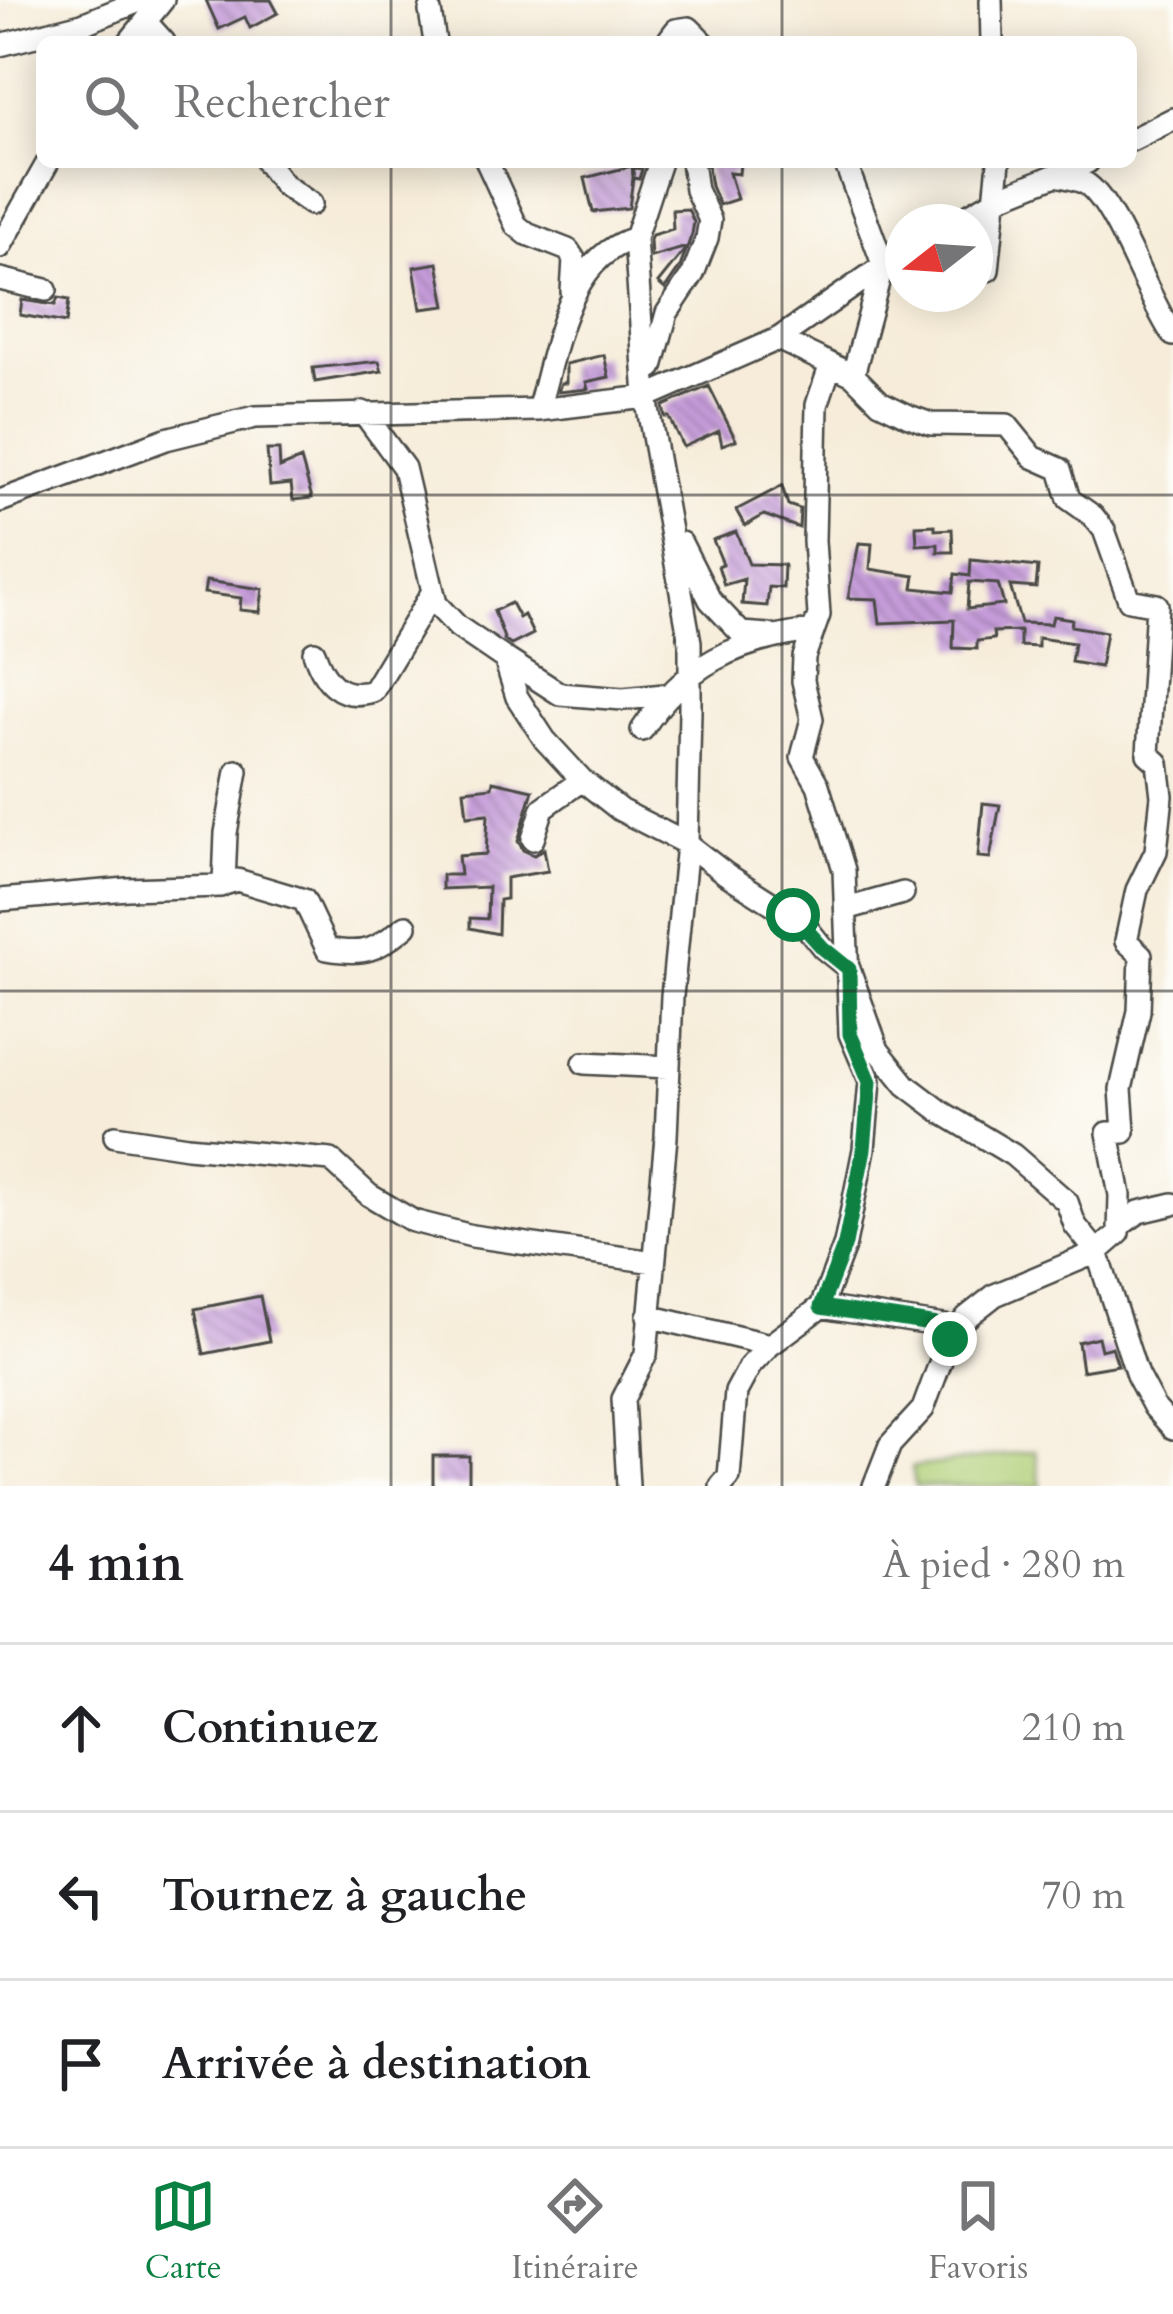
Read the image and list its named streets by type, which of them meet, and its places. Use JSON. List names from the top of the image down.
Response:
{
  "north": "left",
  "page": {
    "search": "Rechercher",
    "heading": ["4 min", "À pied · 280 m"],
    "list": [
      ["Continuez", "210 m"],
      ["Tournez à gauche", "70 m"],
      "Arrivée à destination"
    ],
    "nav": ["Carte", "Itinéraire", "Favoris"]
  }
}
